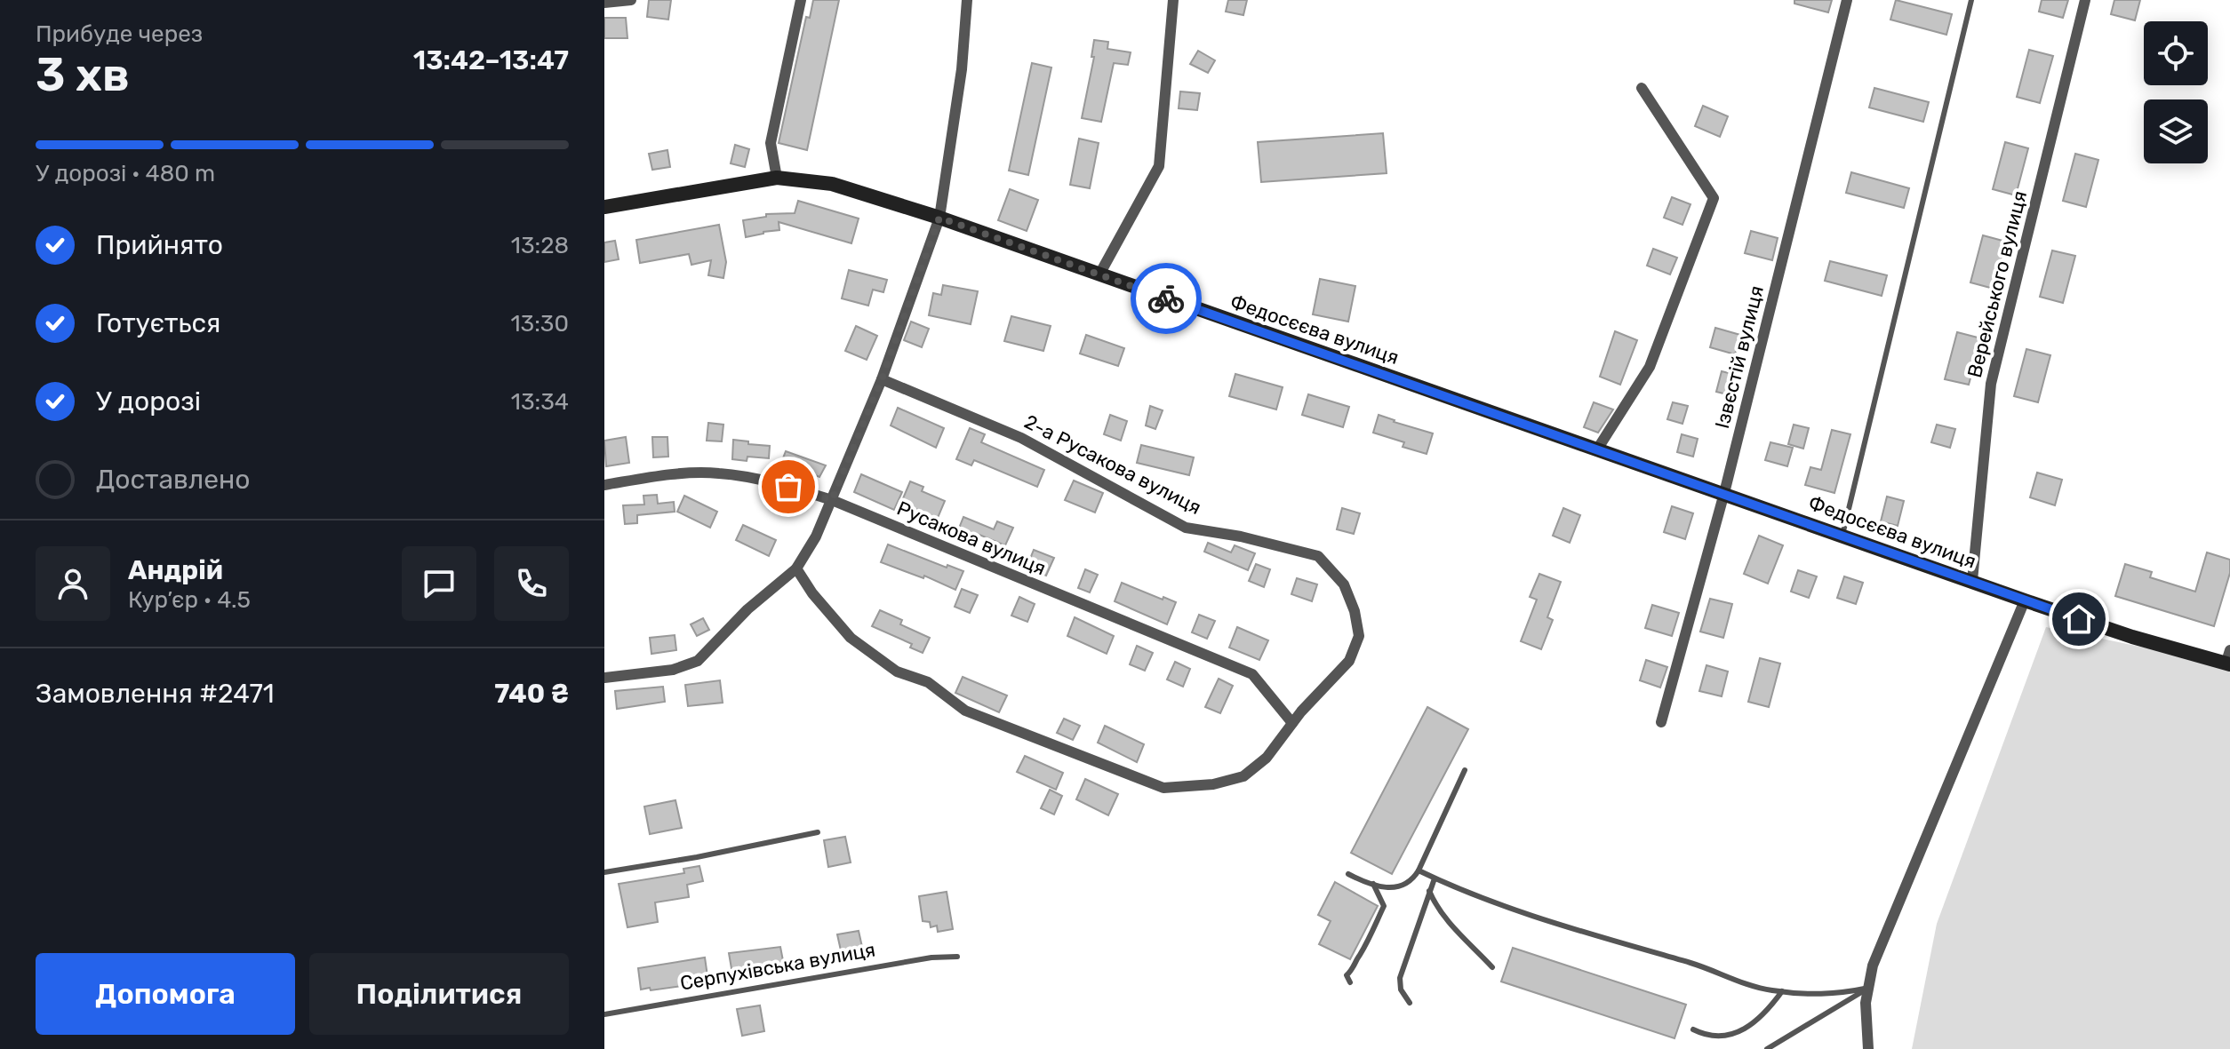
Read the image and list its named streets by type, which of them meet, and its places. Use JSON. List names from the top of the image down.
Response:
{
  "streets": {
    "main road": ["Федосєєва вулиця"],
    "street": [
      "Верейського вулиця",
      "Ізвєстій вулиця",
      "2-а Русакова вулиця",
      "Русакова вулиця"
    ],
    "lane": ["Серпухівська вулиця"]
  },
  "crossings": [
    ["Верейського вулиця", "Федосєєва вулиця"],
    ["Федосєєва вулиця", "Ізвєстій вулиця"],
    ["2-а Русакова вулиця", "Русакова вулиця"]
  ],
  "page": {
    "heading": ["3 хв", "Прибуде через", "13:42–13:47"],
    "panel": [
      "Андрій",
      "Кур’єр · 4.5",
      "Замовлення #2471",
      "740 ₴"
    ],
    "bar": "У дорозі · 480 m",
    "list": [
      ["Прийнято", "13:28"],
      ["Готується", "13:30"],
      ["У дорозі", "13:34"],
      "Доставлено"
    ],
    "buttons": ["Допомога", "Поділитися"]
  }
}
